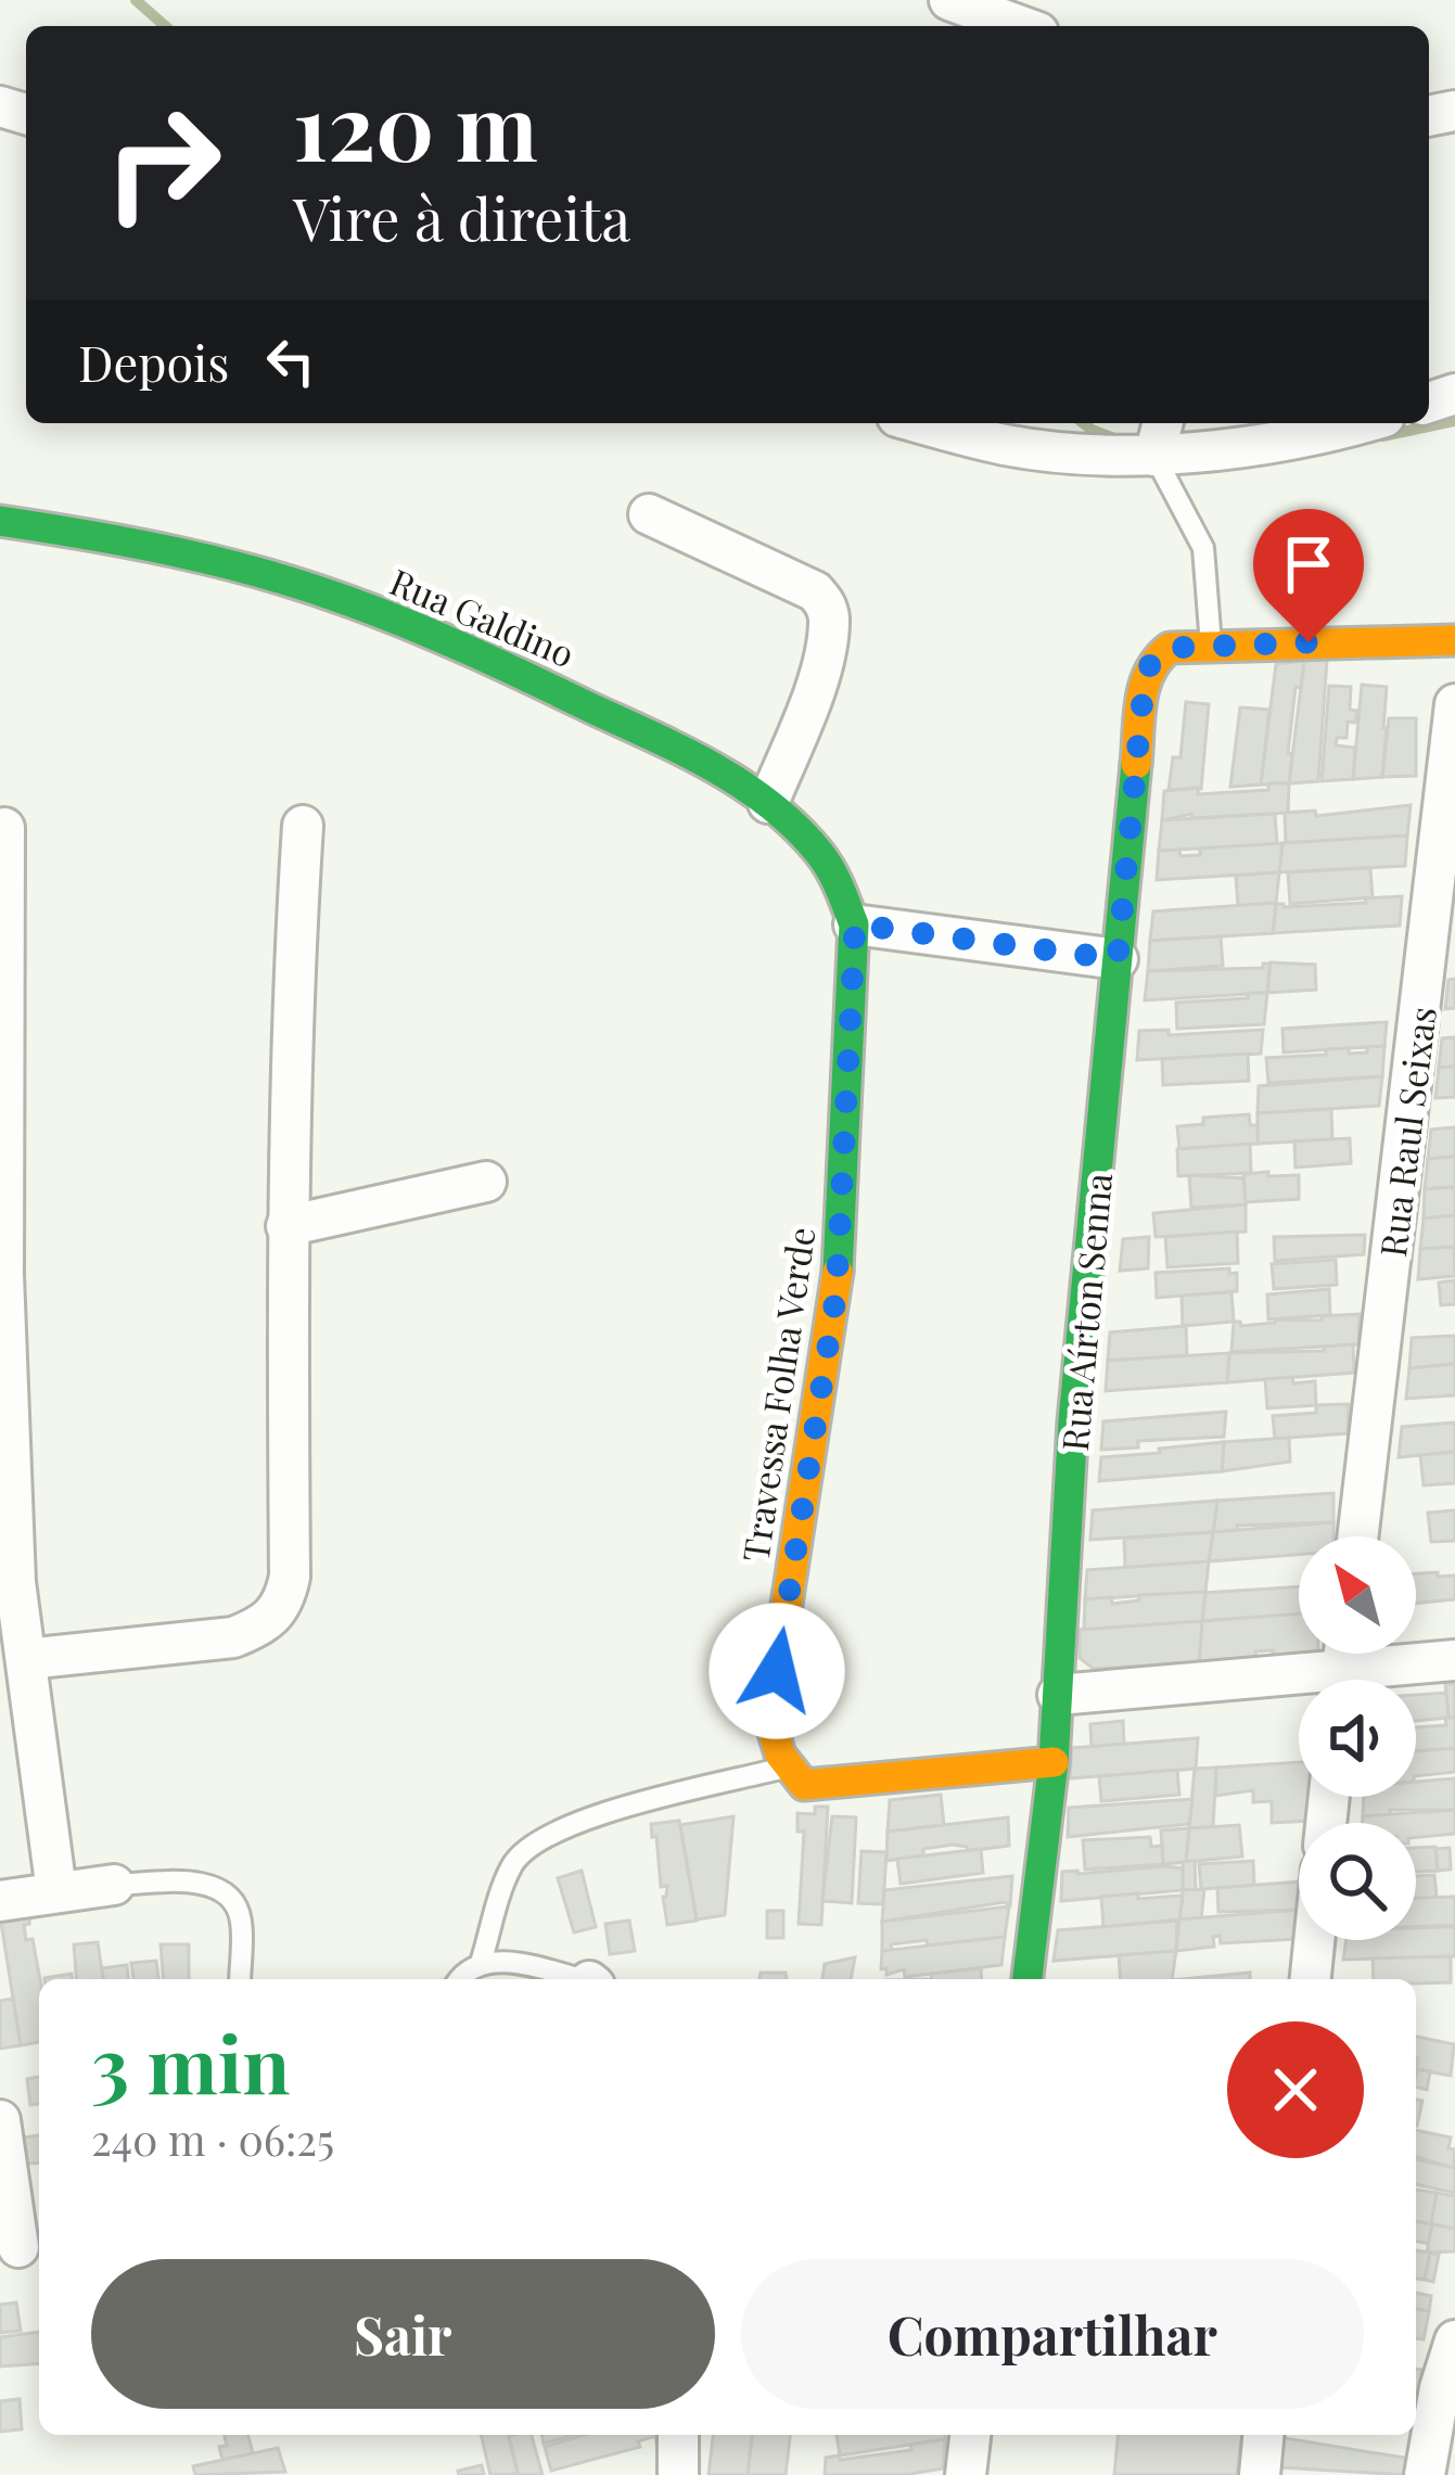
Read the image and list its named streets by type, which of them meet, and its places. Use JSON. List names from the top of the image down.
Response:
{
  "streets": {
    "street": [
      "Rua Galdino",
      "Rua Raul Seixas",
      "Rua Aírton Senna",
      "Travessa Folha Verde"
    ]
  },
  "crossings": [
    ["Rua Galdino", "Travessa Folha Verde"]
  ],
  "north": "top left",
  "page": {
    "turn": ["120 m", "Vire à direita"],
    "then": "Depois",
    "heading": ["3 min", "240 m · 06:25"],
    "buttons": ["Sair", "Compartilhar"]
  }
}
